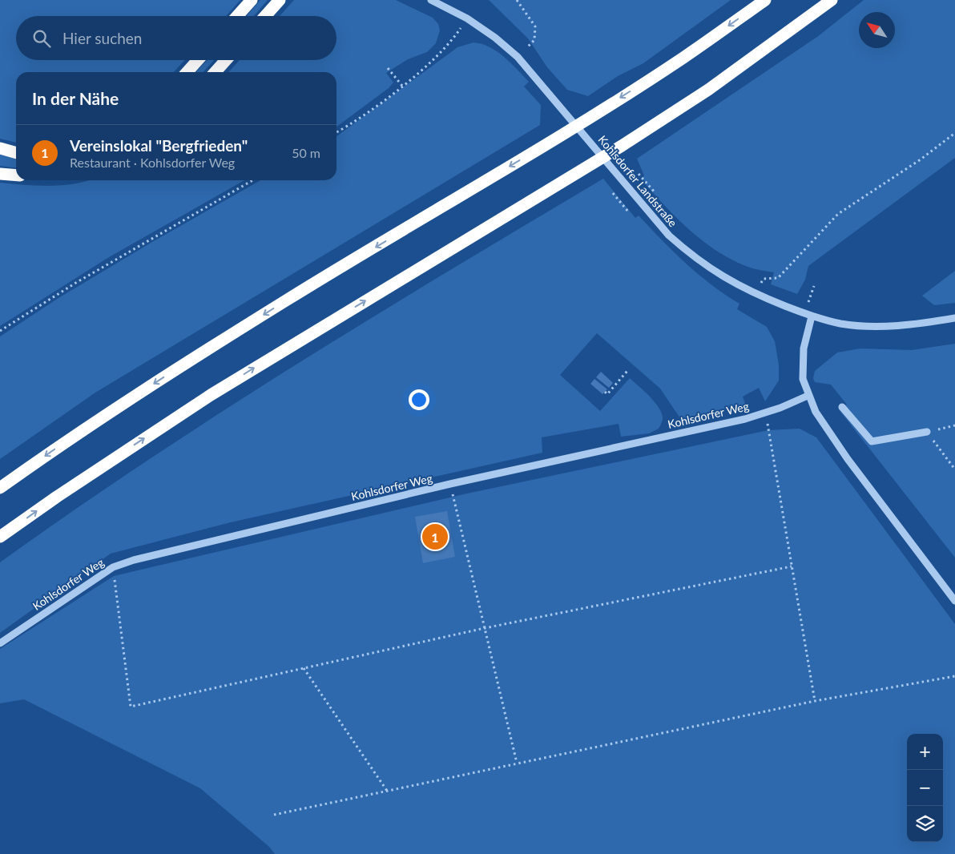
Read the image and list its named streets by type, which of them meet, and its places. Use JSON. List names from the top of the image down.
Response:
{
  "streets": {
    "street": ["Kohlsdorfer Landstraße", "Kohlsdorfer Weg"]
  },
  "north": "top left",
  "page": {
    "search": "Hier suchen",
    "heading": "In der Nähe",
    "list": [
      {
        "mark": "1",
        "name": "Vereinslokal \"Bergfrieden\"",
        "note": "Restaurant · Kohlsdorfer Weg",
        "value": "50 m"
      }
    ],
    "pins": "1",
    "map_buttons": ["+", "−"]
  }
}
